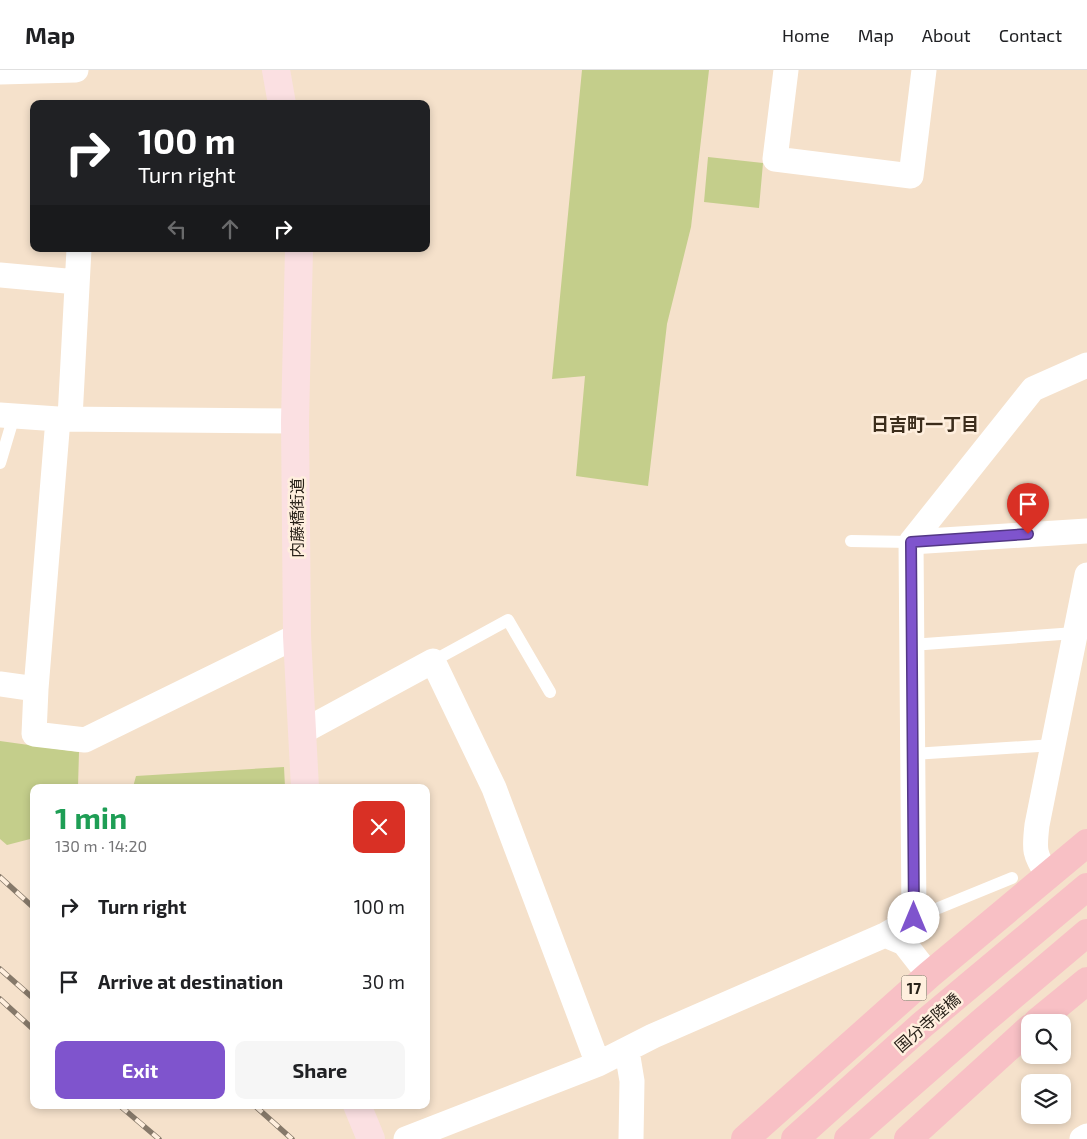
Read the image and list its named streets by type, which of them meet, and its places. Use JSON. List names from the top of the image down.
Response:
{
  "streets": {
    "main road": ["17", "国分寺陸橋"],
    "street": ["内藤橋街道"]
  },
  "districts": ["日吉町一丁目"],
  "page": {
    "header": "Map",
    "nav": [
      "Home",
      "Map",
      "About",
      "Contact"
    ],
    "turn": ["100 m", "Turn right"],
    "heading": ["1 min", "130 m · 14:20"],
    "list": [
      {
        "name": "Turn right",
        "value": "100 m"
      },
      {
        "name": "Arrive at destination",
        "value": "30 m"
      }
    ],
    "buttons": ["Exit", "Share"]
  }
}
